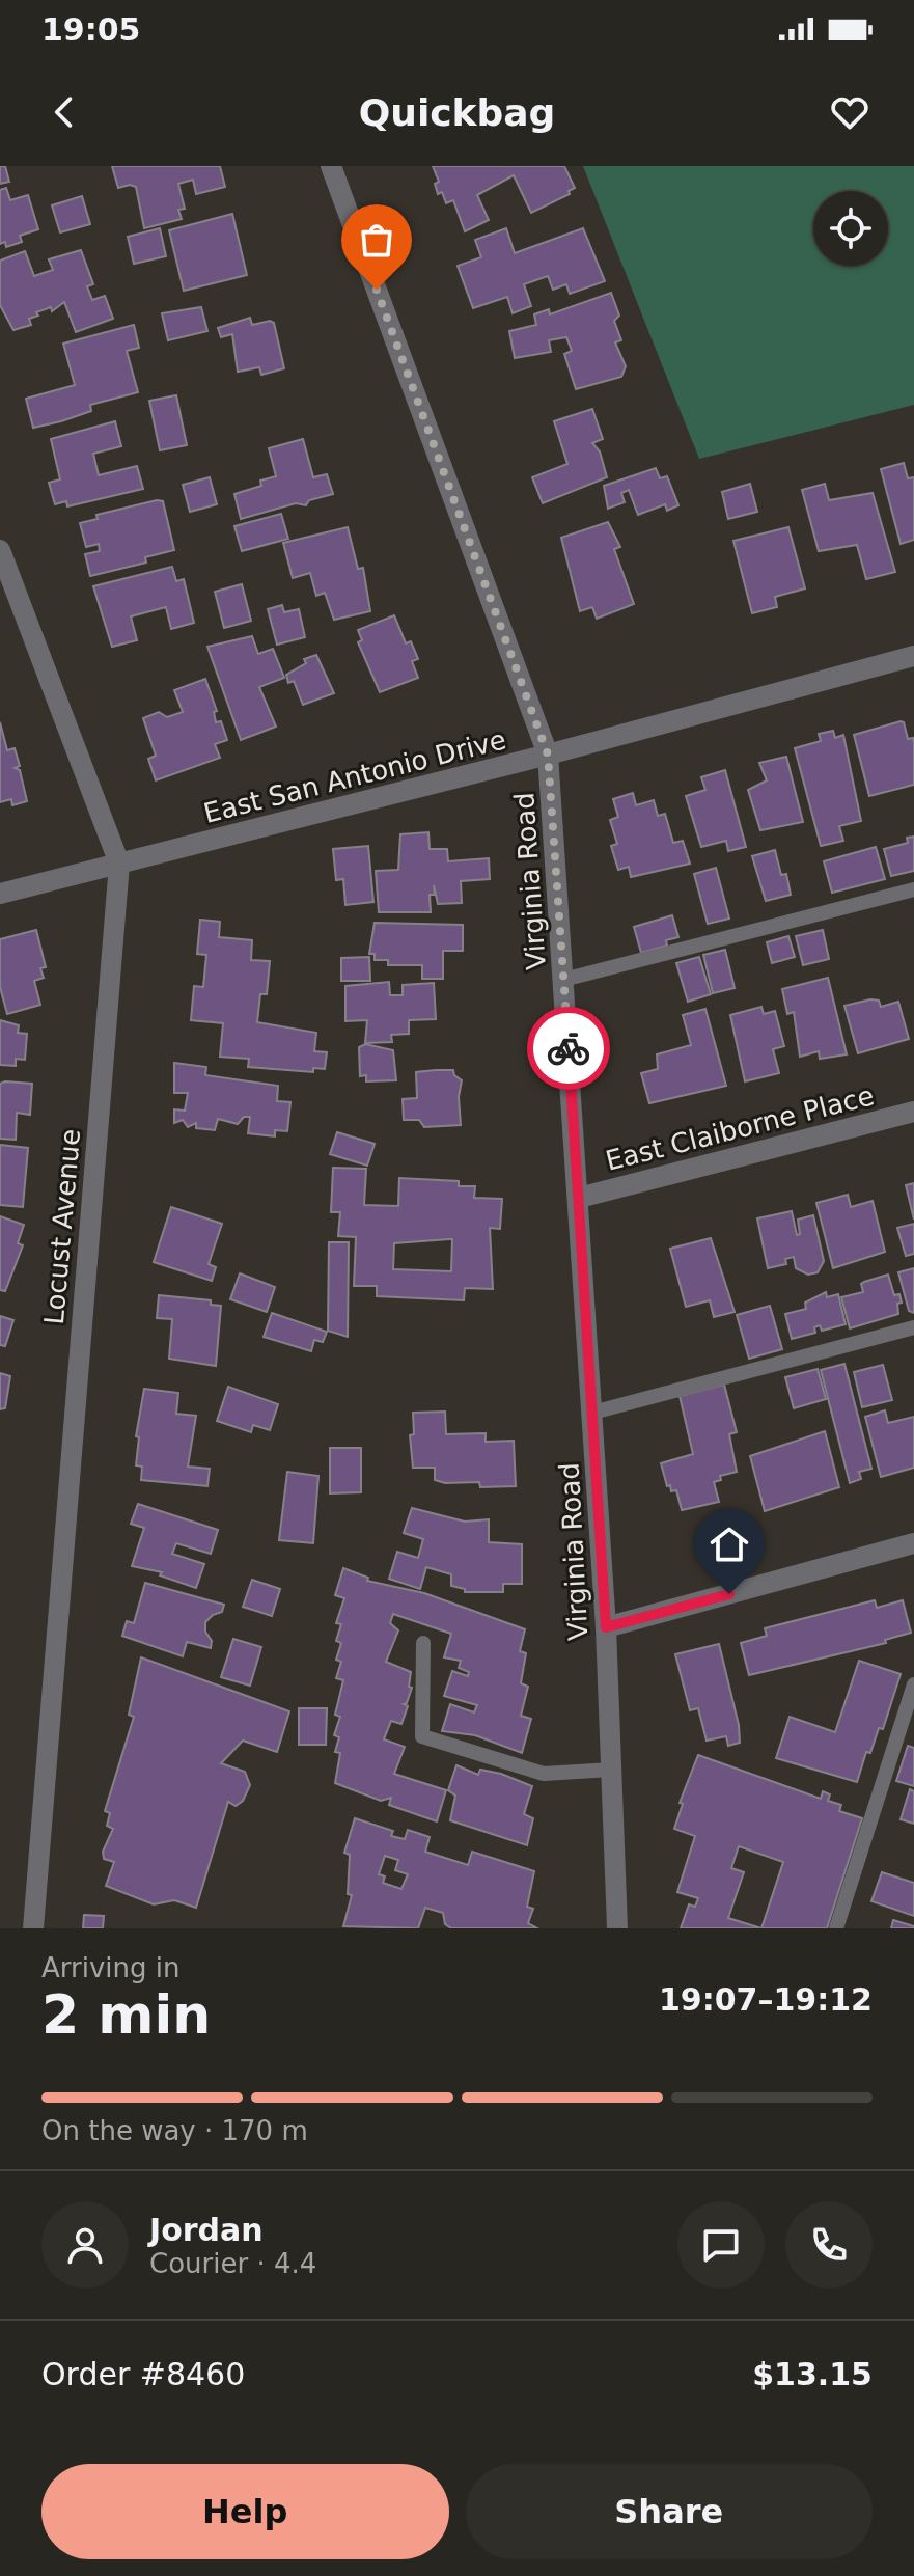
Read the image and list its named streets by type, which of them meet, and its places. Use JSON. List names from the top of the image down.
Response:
{
  "streets": {
    "street": [
      "East San Antonio Drive",
      "Virginia Road",
      "East Claiborne Place",
      "Locust Avenue"
    ]
  },
  "crossings": [
    ["East San Antonio Drive", "Virginia Road"],
    ["East San Antonio Drive", "Locust Avenue"],
    ["Virginia Road", "East Claiborne Place"]
  ],
  "page": {
    "status": "19:05",
    "header": "Quickbag",
    "heading": ["2 min", "Arriving in", "19:07–19:12"],
    "panel": [
      "Jordan",
      "Courier · 4.4",
      "Order #8460",
      "$13.15"
    ],
    "bar": "On the way · 170 m",
    "buttons": ["Help", "Share"]
  }
}
